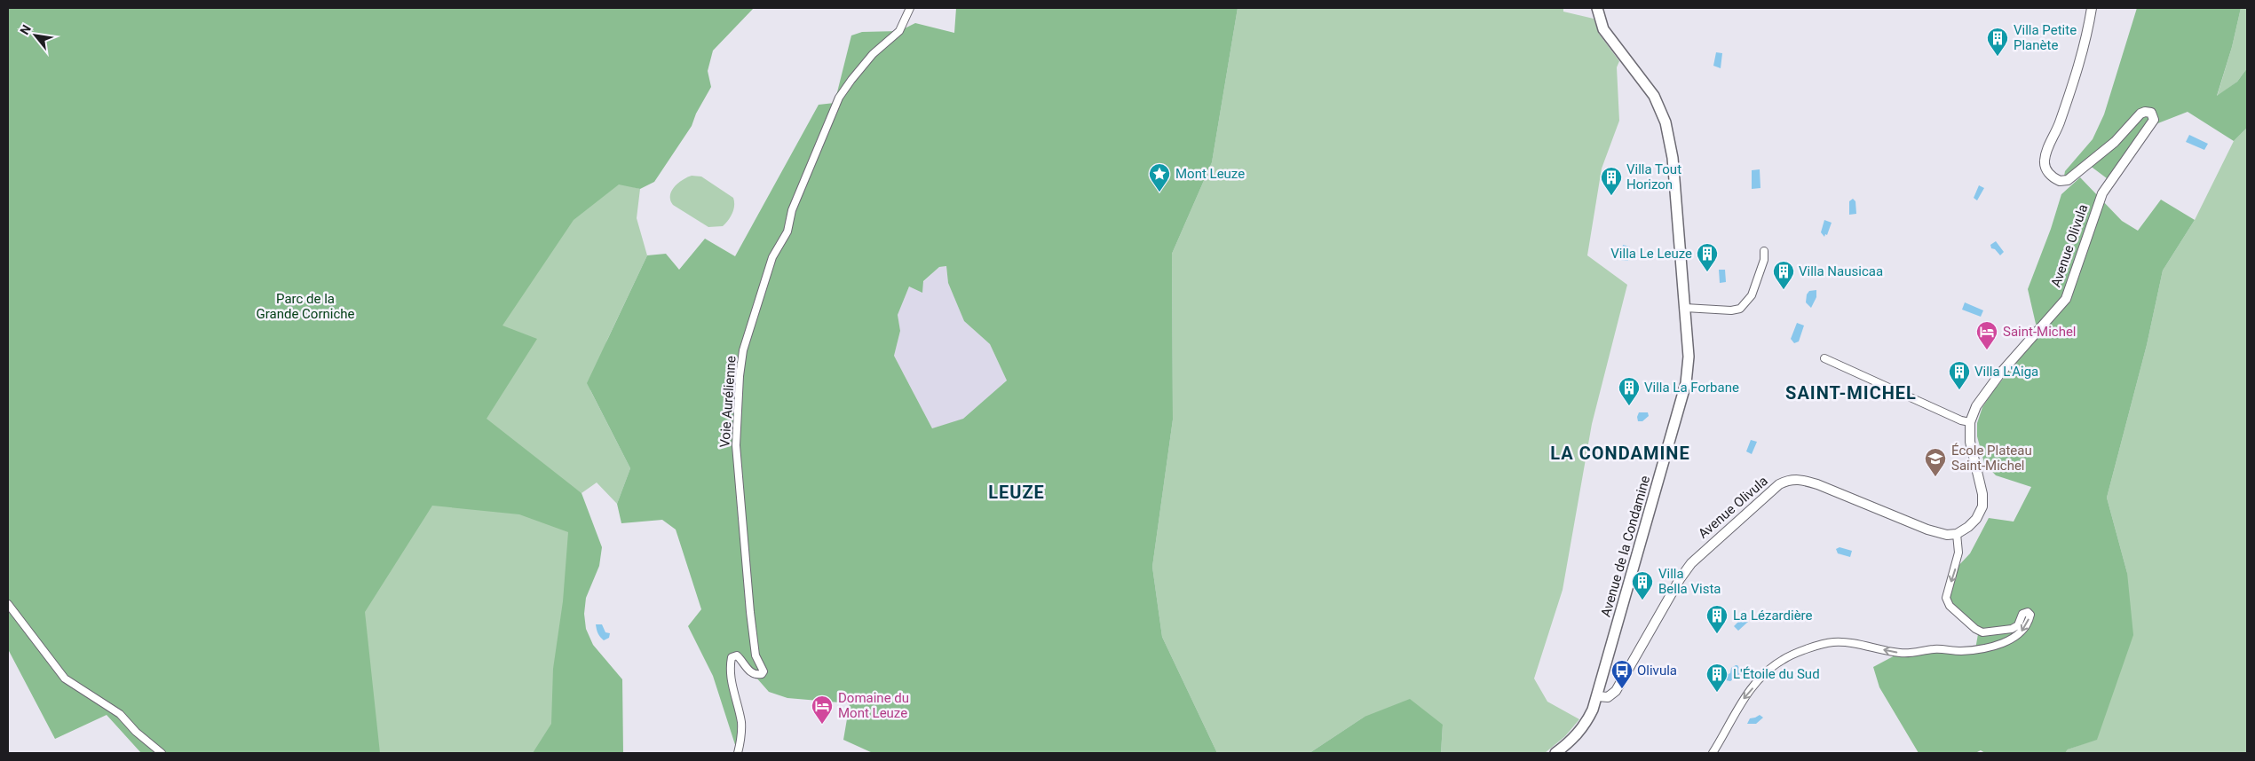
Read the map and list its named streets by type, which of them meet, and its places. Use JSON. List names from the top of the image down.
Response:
{
  "streets": {
    "main road": ["Avenue de la Condamine"],
    "street": ["Avenue Olivula", "Voie Aurélienne"]
  },
  "crossings": [
    ["Avenue Olivula", "Avenue de la Condamine"]
  ],
  "districts": ["SAINT-MICHEL", "LA CONDAMINE", "LEUZE"],
  "parks": ["Parc de la Grande Corniche"],
  "places": {
    "building": [
      "Villa Petite Planète",
      "Villa Tout Horizon",
      "Villa Le Leuze",
      "Villa Nausicaa",
      "Villa L'Aiga",
      "Villa La Forbane",
      "Villa Bella Vista",
      "La Lézardière",
      "L'Étoile du Sud"
    ],
    "place": ["Mont Leuze"],
    "hotel": ["Saint-Michel", "Domaine du Mont Leuze"],
    "school or university": ["École Plateau Saint-Michel"],
    "bus stop": ["Olivula"]
  },
  "north": "top left"
}
